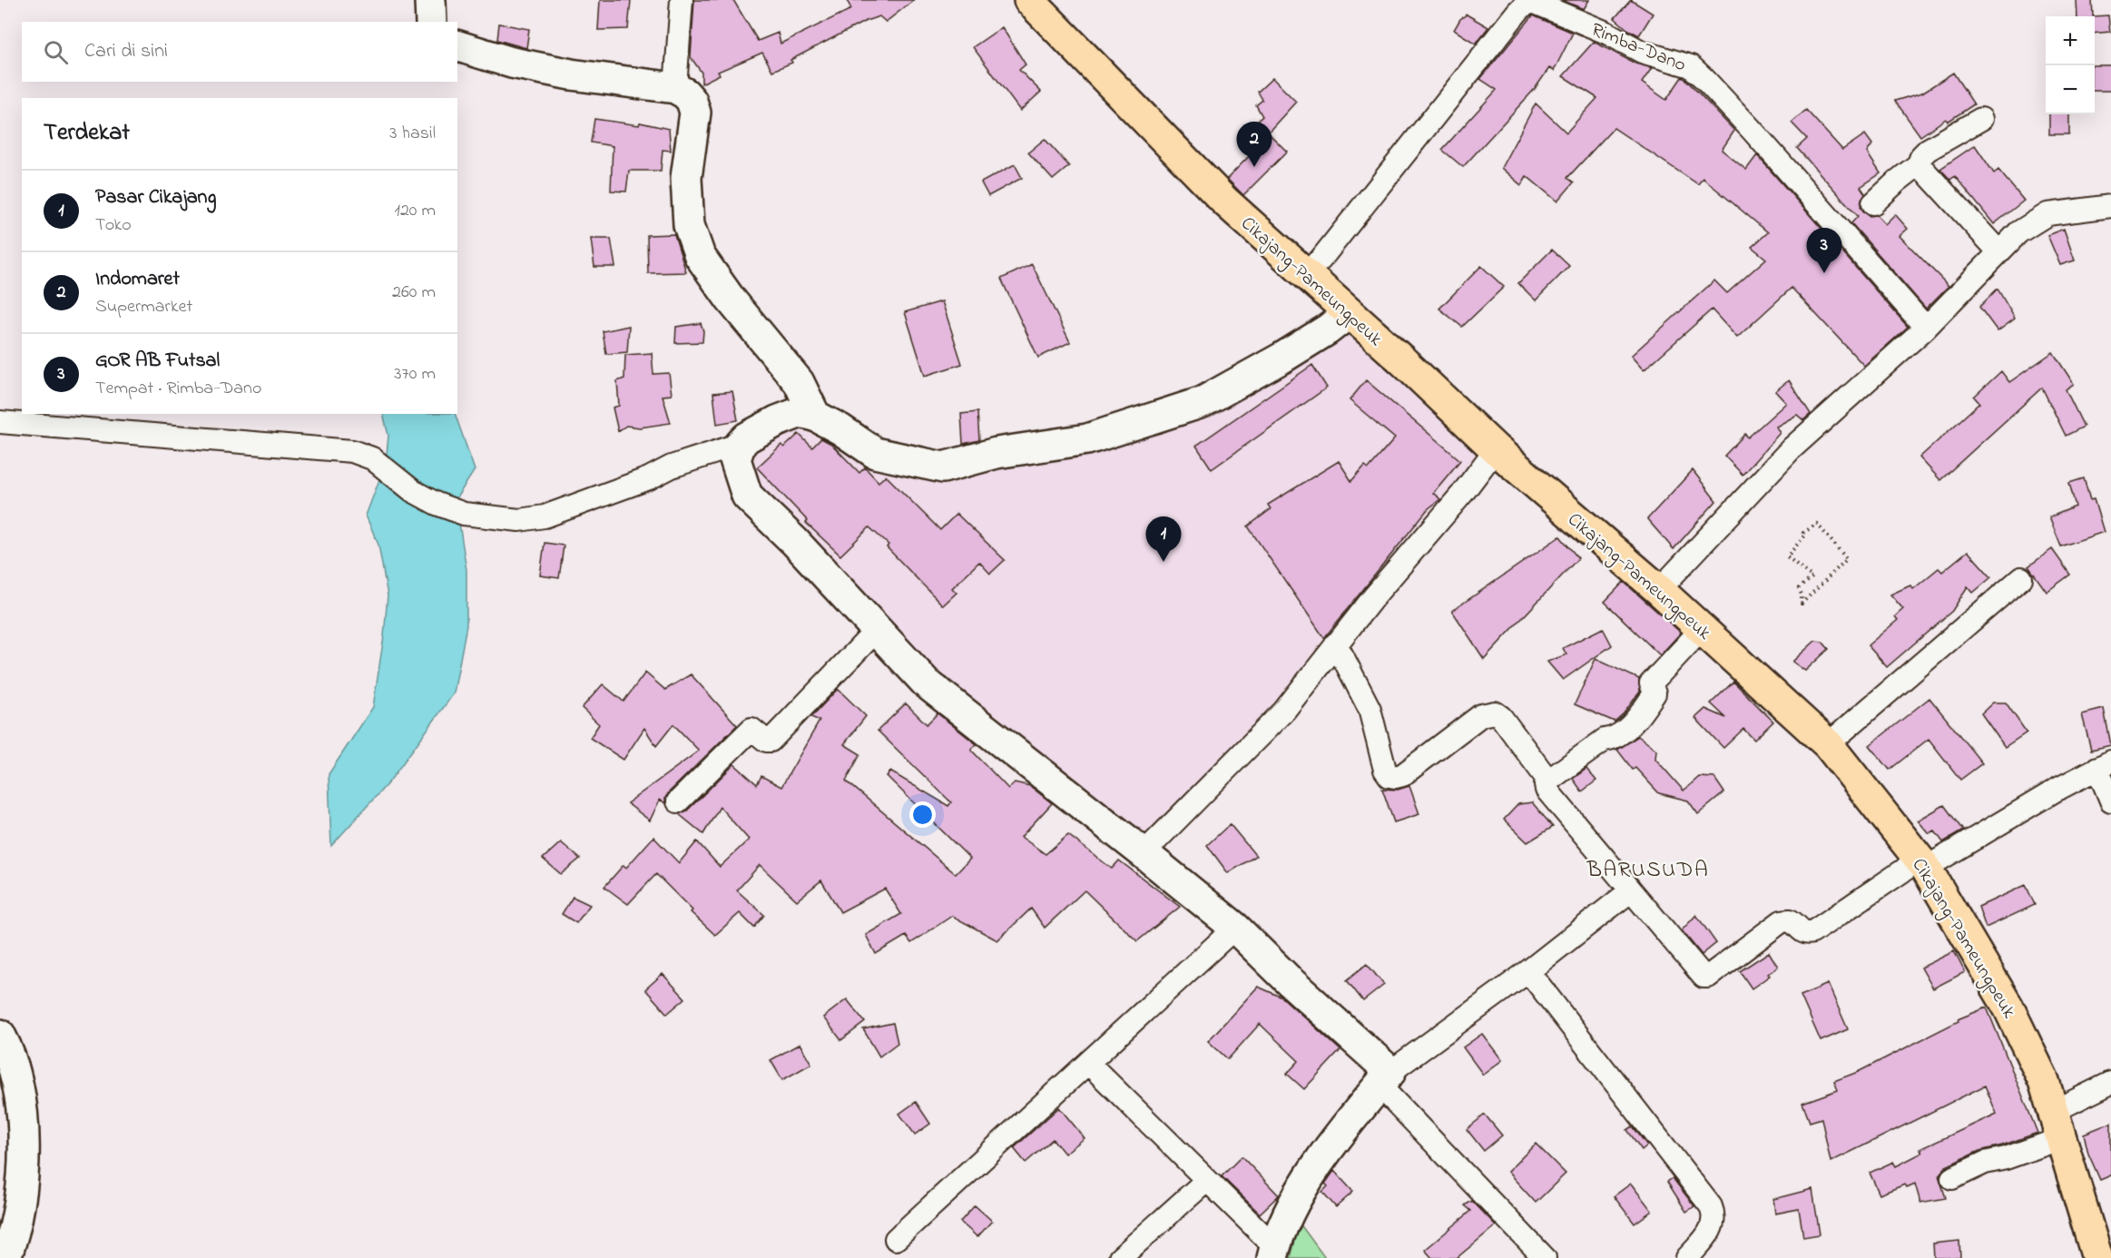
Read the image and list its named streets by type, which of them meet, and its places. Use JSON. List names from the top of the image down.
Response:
{
  "streets": {
    "main road": ["Cikajang-Pameungpeuk"],
    "street": ["Rimba-Dano"]
  },
  "crossings": [
    ["Rimba-Dano", "Cikajang-Pameungpeuk"]
  ],
  "districts": ["BARUSUDA"],
  "page": {
    "map_buttons": ["+", "−"],
    "search": "Cari di sini",
    "heading": ["Terdekat", "3 hasil"],
    "pins": ["2", "3", "1"],
    "list": [
      {
        "mark": "1",
        "name": "Pasar Cikajang",
        "note": "Toko",
        "value": "120 m"
      },
      {
        "mark": "2",
        "name": "Indomaret",
        "note": "Supermarket",
        "value": "260 m"
      },
      {
        "mark": "3",
        "name": "GOR AB Futsal",
        "note": "Tempat · Rimba-Dano",
        "value": "370 m"
      }
    ]
  }
}
